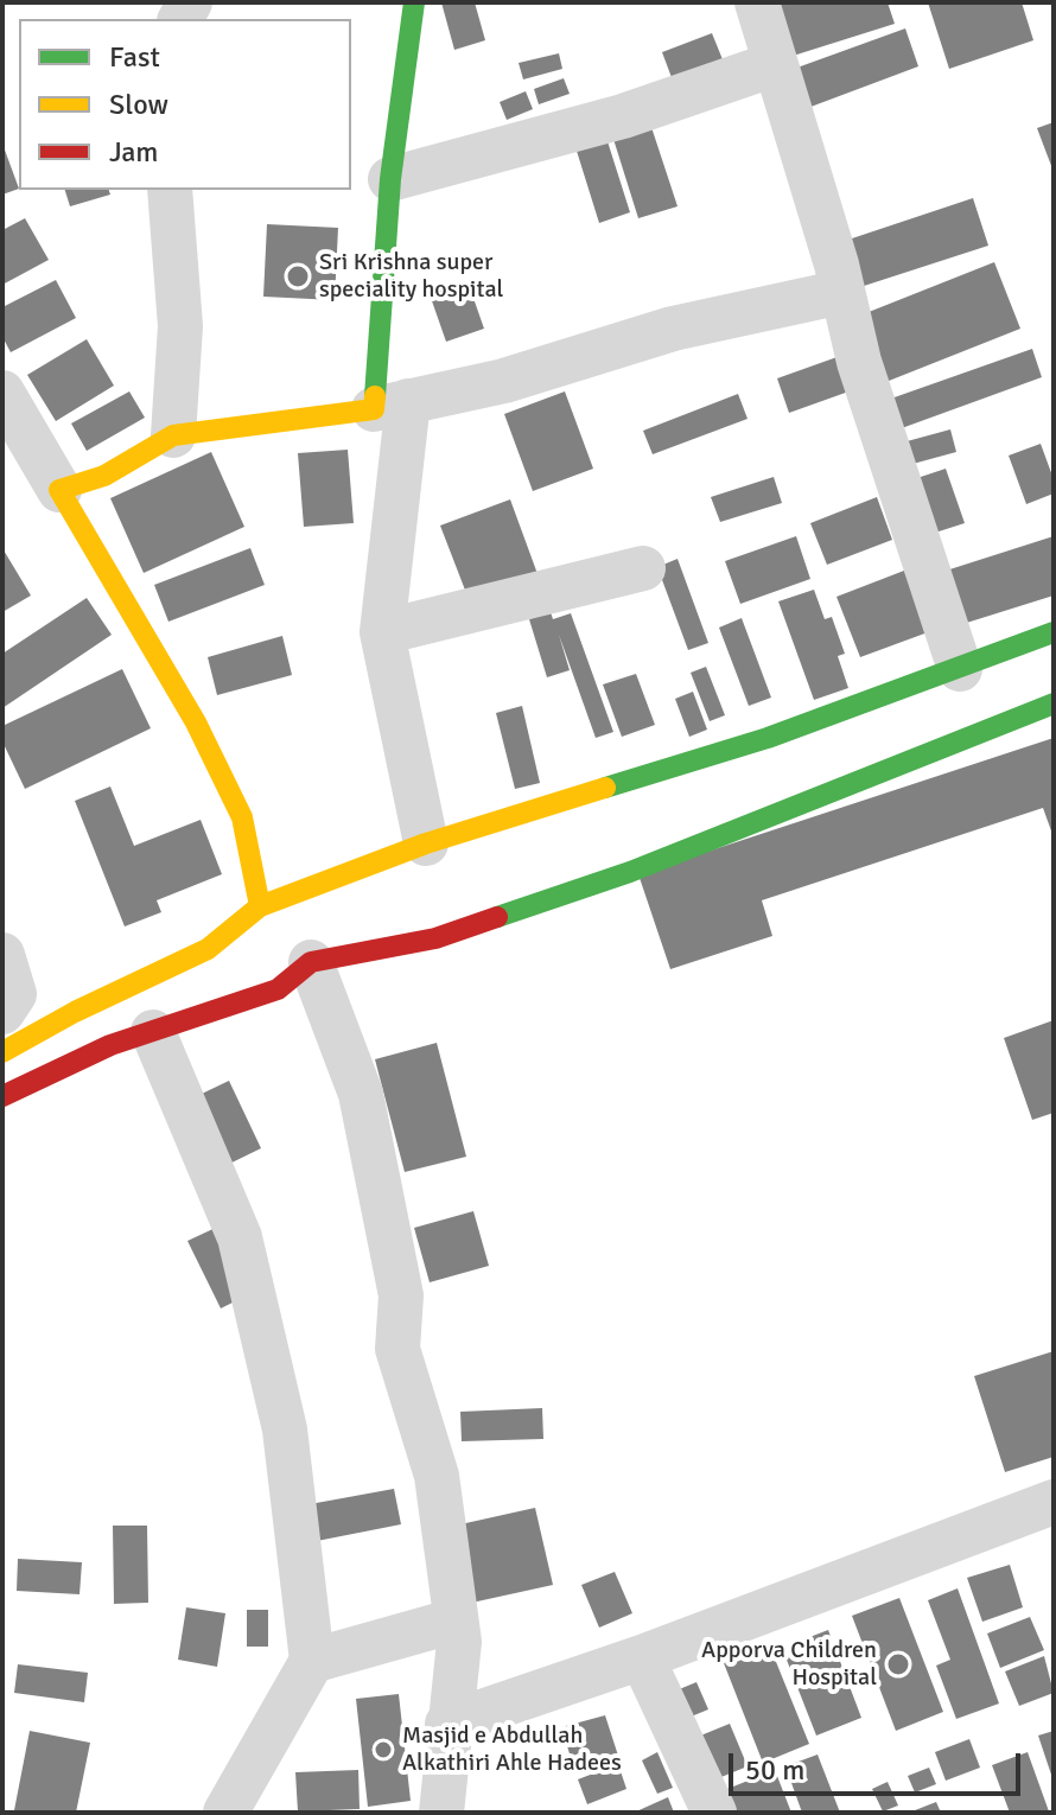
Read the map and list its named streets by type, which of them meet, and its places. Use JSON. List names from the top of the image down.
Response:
{
  "places": ["Sri Krishna super speciality hospital", "Apporva Children Hospital", "Masjid e Abdullah Alkathiri Ahle Hadees"],
  "legend": ["Fast", "Slow", "Jam"],
  "scale_bar": "50 m"
}
